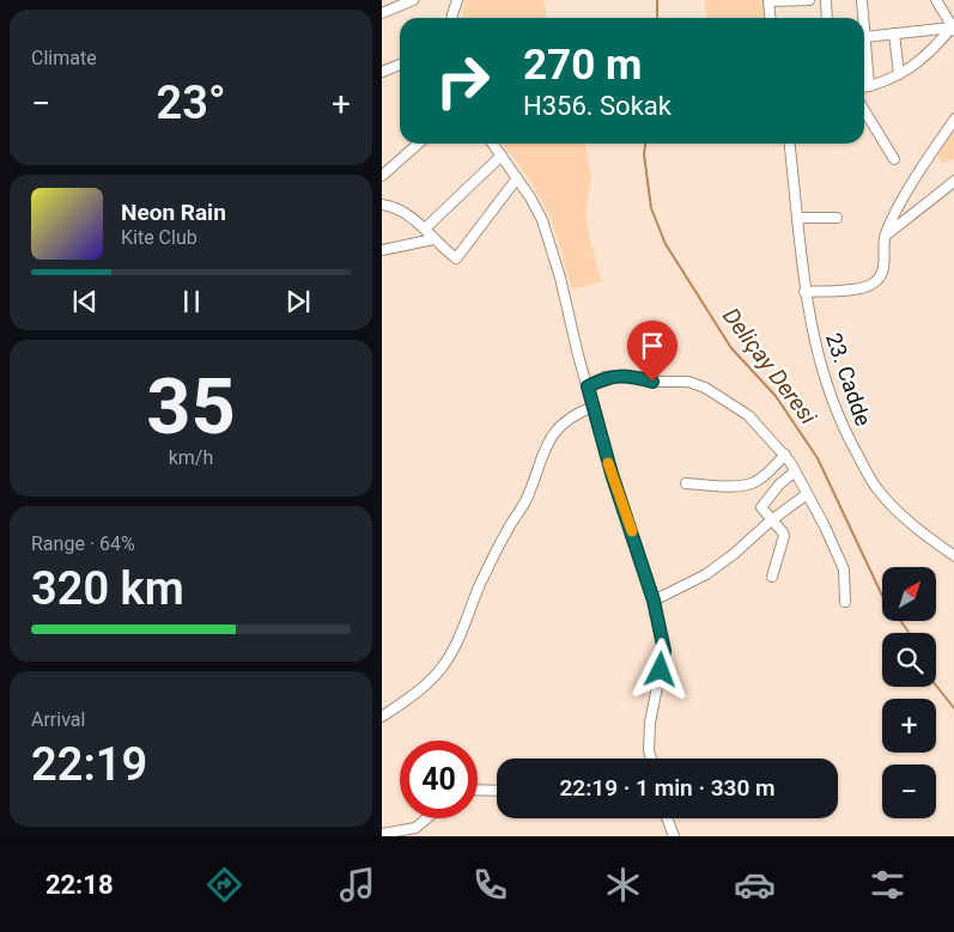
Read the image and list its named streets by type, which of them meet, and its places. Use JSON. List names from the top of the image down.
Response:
{
  "streets": {
    "street": ["23. Cadde"]
  },
  "water": ["Deliçay Deresi"],
  "north": "top right",
  "page": {
    "tile": [
      "Climate",
      ["35", "km/h"],
      ["Range · 64%", "320 km"],
      ["Arrival", "22:19"]
    ],
    "turn": ["270 m", "H356. Sokak"],
    "heat": ["−", "23°", "+"],
    "song": ["Neon Rain", "Kite Club"],
    "map_buttons": ["+", "−"],
    "limit": "40",
    "trip": "22:19 · 1 min · 330 m",
    "tabs": "22:18"
  }
}
